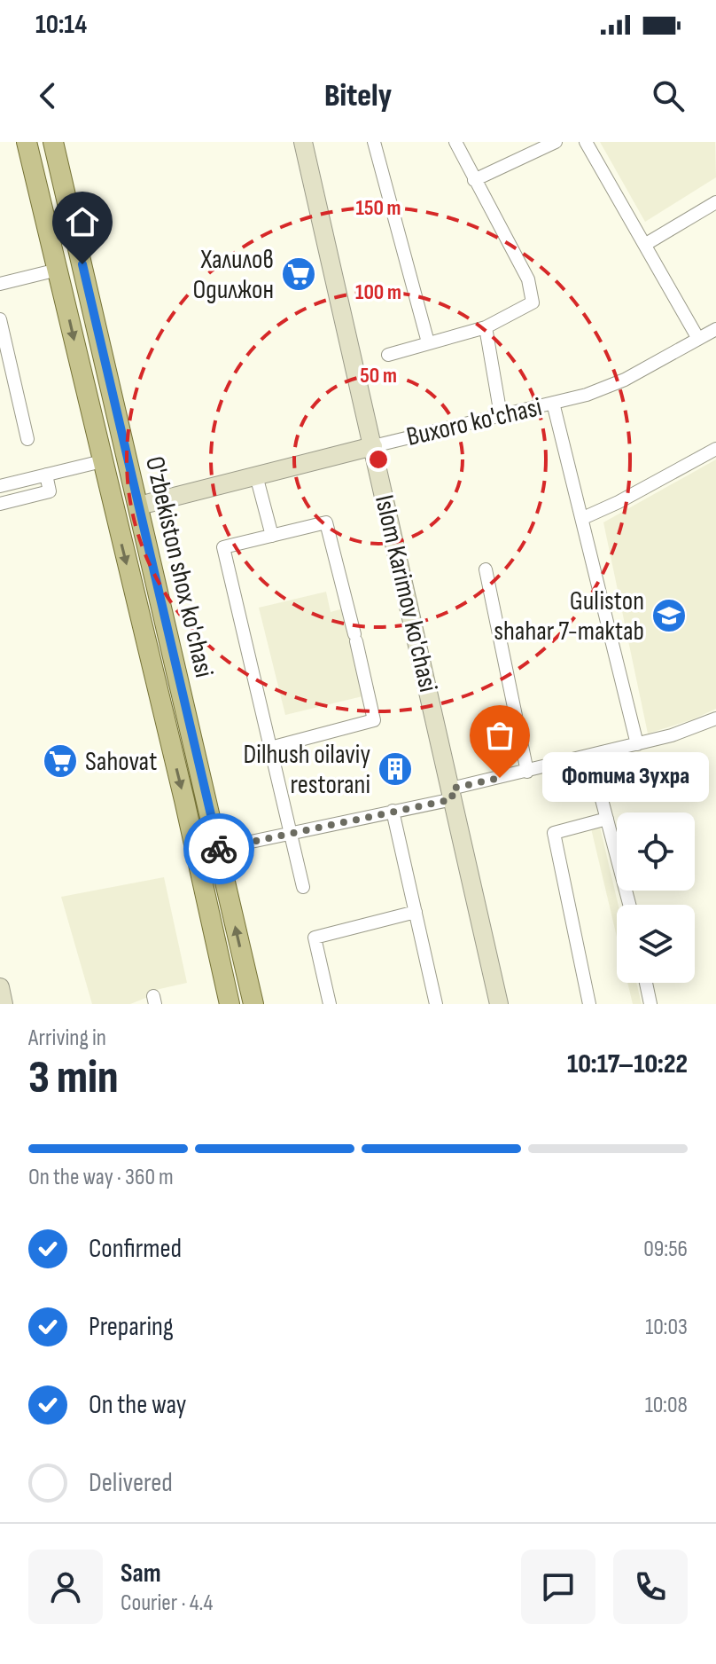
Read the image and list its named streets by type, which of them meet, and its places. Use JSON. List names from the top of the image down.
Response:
{
  "streets": {
    "main road": ["O'zbekiston shox ko'chasi"],
    "street": ["Buxoro ko'chasi", "Islom Karimov ko'chasi"]
  },
  "crossings": [
    ["Buxoro ko'chasi", "O'zbekiston shox ko'chasi"],
    ["Buxoro ko'chasi", "Islom Karimov ko'chasi"]
  ],
  "places": {
    "supermarket": ["Халилов Одилжон", "Sahovat"],
    "school or university": ["Guliston shahar 7-maktab"],
    "building": ["Dilhush oilaviy restorani"],
    "other": ["Фотима Зухра"]
  },
  "page": {
    "status": "10:14",
    "header": "Bitely",
    "bubble": "Фотима Зухра",
    "heading": ["3 min", "Arriving in", "10:17–10:22"],
    "panel": ["Sam", "Courier · 4.4"],
    "bar": "On the way · 360 m",
    "list": [
      ["Confirmed", "09:56"],
      ["Preparing", "10:03"],
      ["On the way", "10:08"],
      "Delivered"
    ]
  },
  "rings": ["150 m", "100 m", "50 m"]
}
